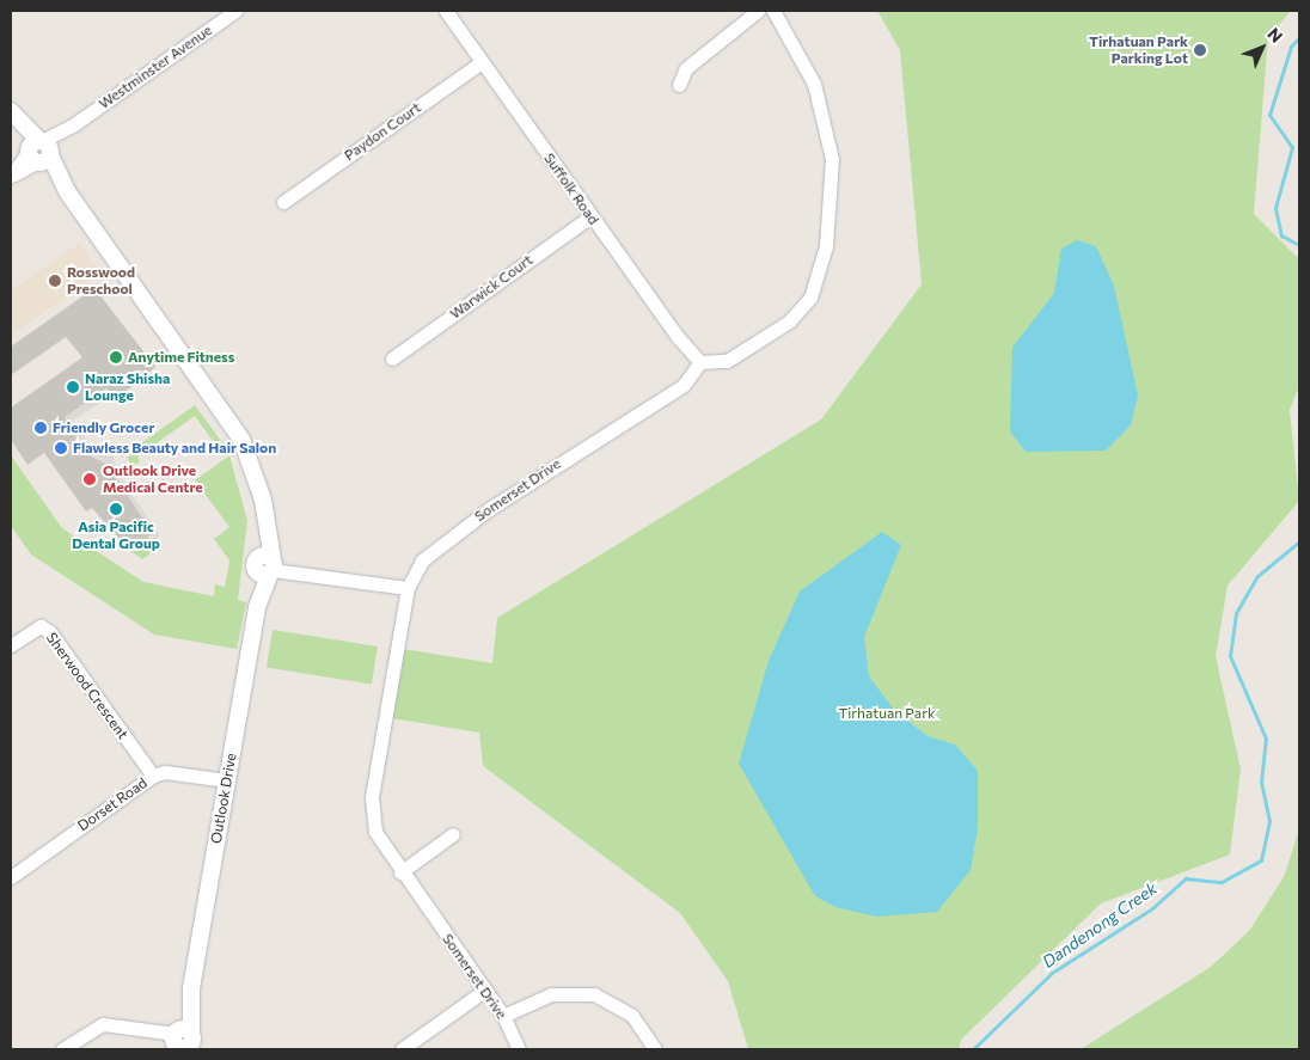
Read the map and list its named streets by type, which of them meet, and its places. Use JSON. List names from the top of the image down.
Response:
{
  "streets": {
    "street": [
      "Westminster Avenue",
      "Paydon Court",
      "Suffolk Road",
      "Warwick Court",
      "Somerset Drive",
      "Sherwood Crescent",
      "Outlook Drive",
      "Dorset Road"
    ]
  },
  "crossings": [
    ["Westminster Avenue", "Outlook Drive"],
    ["Paydon Court", "Suffolk Road"],
    ["Suffolk Road", "Warwick Court"],
    ["Suffolk Road", "Somerset Drive"],
    ["Sherwood Crescent", "Dorset Road"],
    ["Outlook Drive", "Dorset Road"]
  ],
  "water": ["Dandenong Creek"],
  "parks": ["Tirhatuan Park"],
  "places": [
    "Tirhatuan Park Parking Lot",
    "Rosswood Preschool",
    "Anytime Fitness",
    "Naraz Shisha Lounge",
    "Friendly Grocer",
    "Flawless Beauty and Hair Salon",
    "Outlook Drive Medical Centre",
    "Asia Pacific Dental Group"
  ],
  "north": "top right"
}
